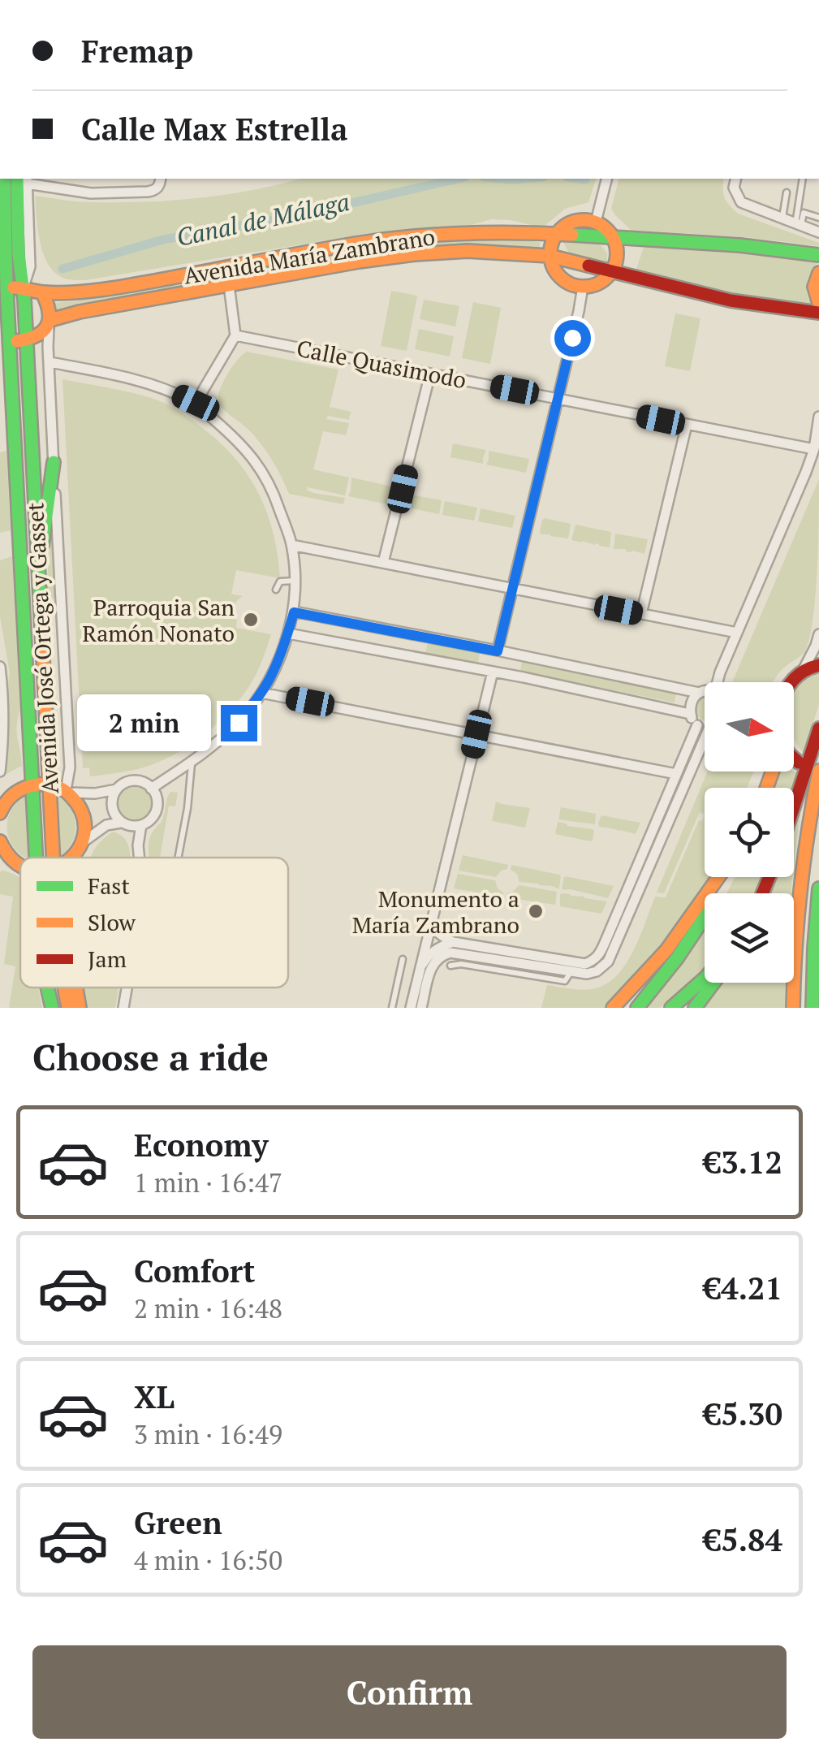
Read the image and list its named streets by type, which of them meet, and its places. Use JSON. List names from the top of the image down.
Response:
{
  "streets": {
    "main road": ["Avenida María Zambrano", "Avenida José Ortega y Gasset"],
    "street": ["Calle Quasimodo"]
  },
  "crossings": [
    ["Avenida María Zambrano", "Avenida José Ortega y Gasset"]
  ],
  "water": ["Canal de Málaga"],
  "places": ["Parroquia San Ramón Nonato", "Monumento a María Zambrano"],
  "legend": ["Fast", "Slow", "Jam"],
  "north": "right",
  "page": {
    "banner": ["Fremap", "Calle Max Estrella"],
    "bubble": "2 min",
    "heading": "Choose a ride",
    "list": [
      {
        "name": "Economy",
        "note": "1 min · 16:47",
        "value": "€3.12"
      },
      {
        "name": "Comfort",
        "note": "2 min · 16:48",
        "value": "€4.21"
      },
      {
        "name": "XL",
        "note": "3 min · 16:49",
        "value": "€5.30"
      },
      {
        "name": "Green",
        "note": "4 min · 16:50",
        "value": "€5.84"
      }
    ],
    "buttons": "Confirm"
  }
}
